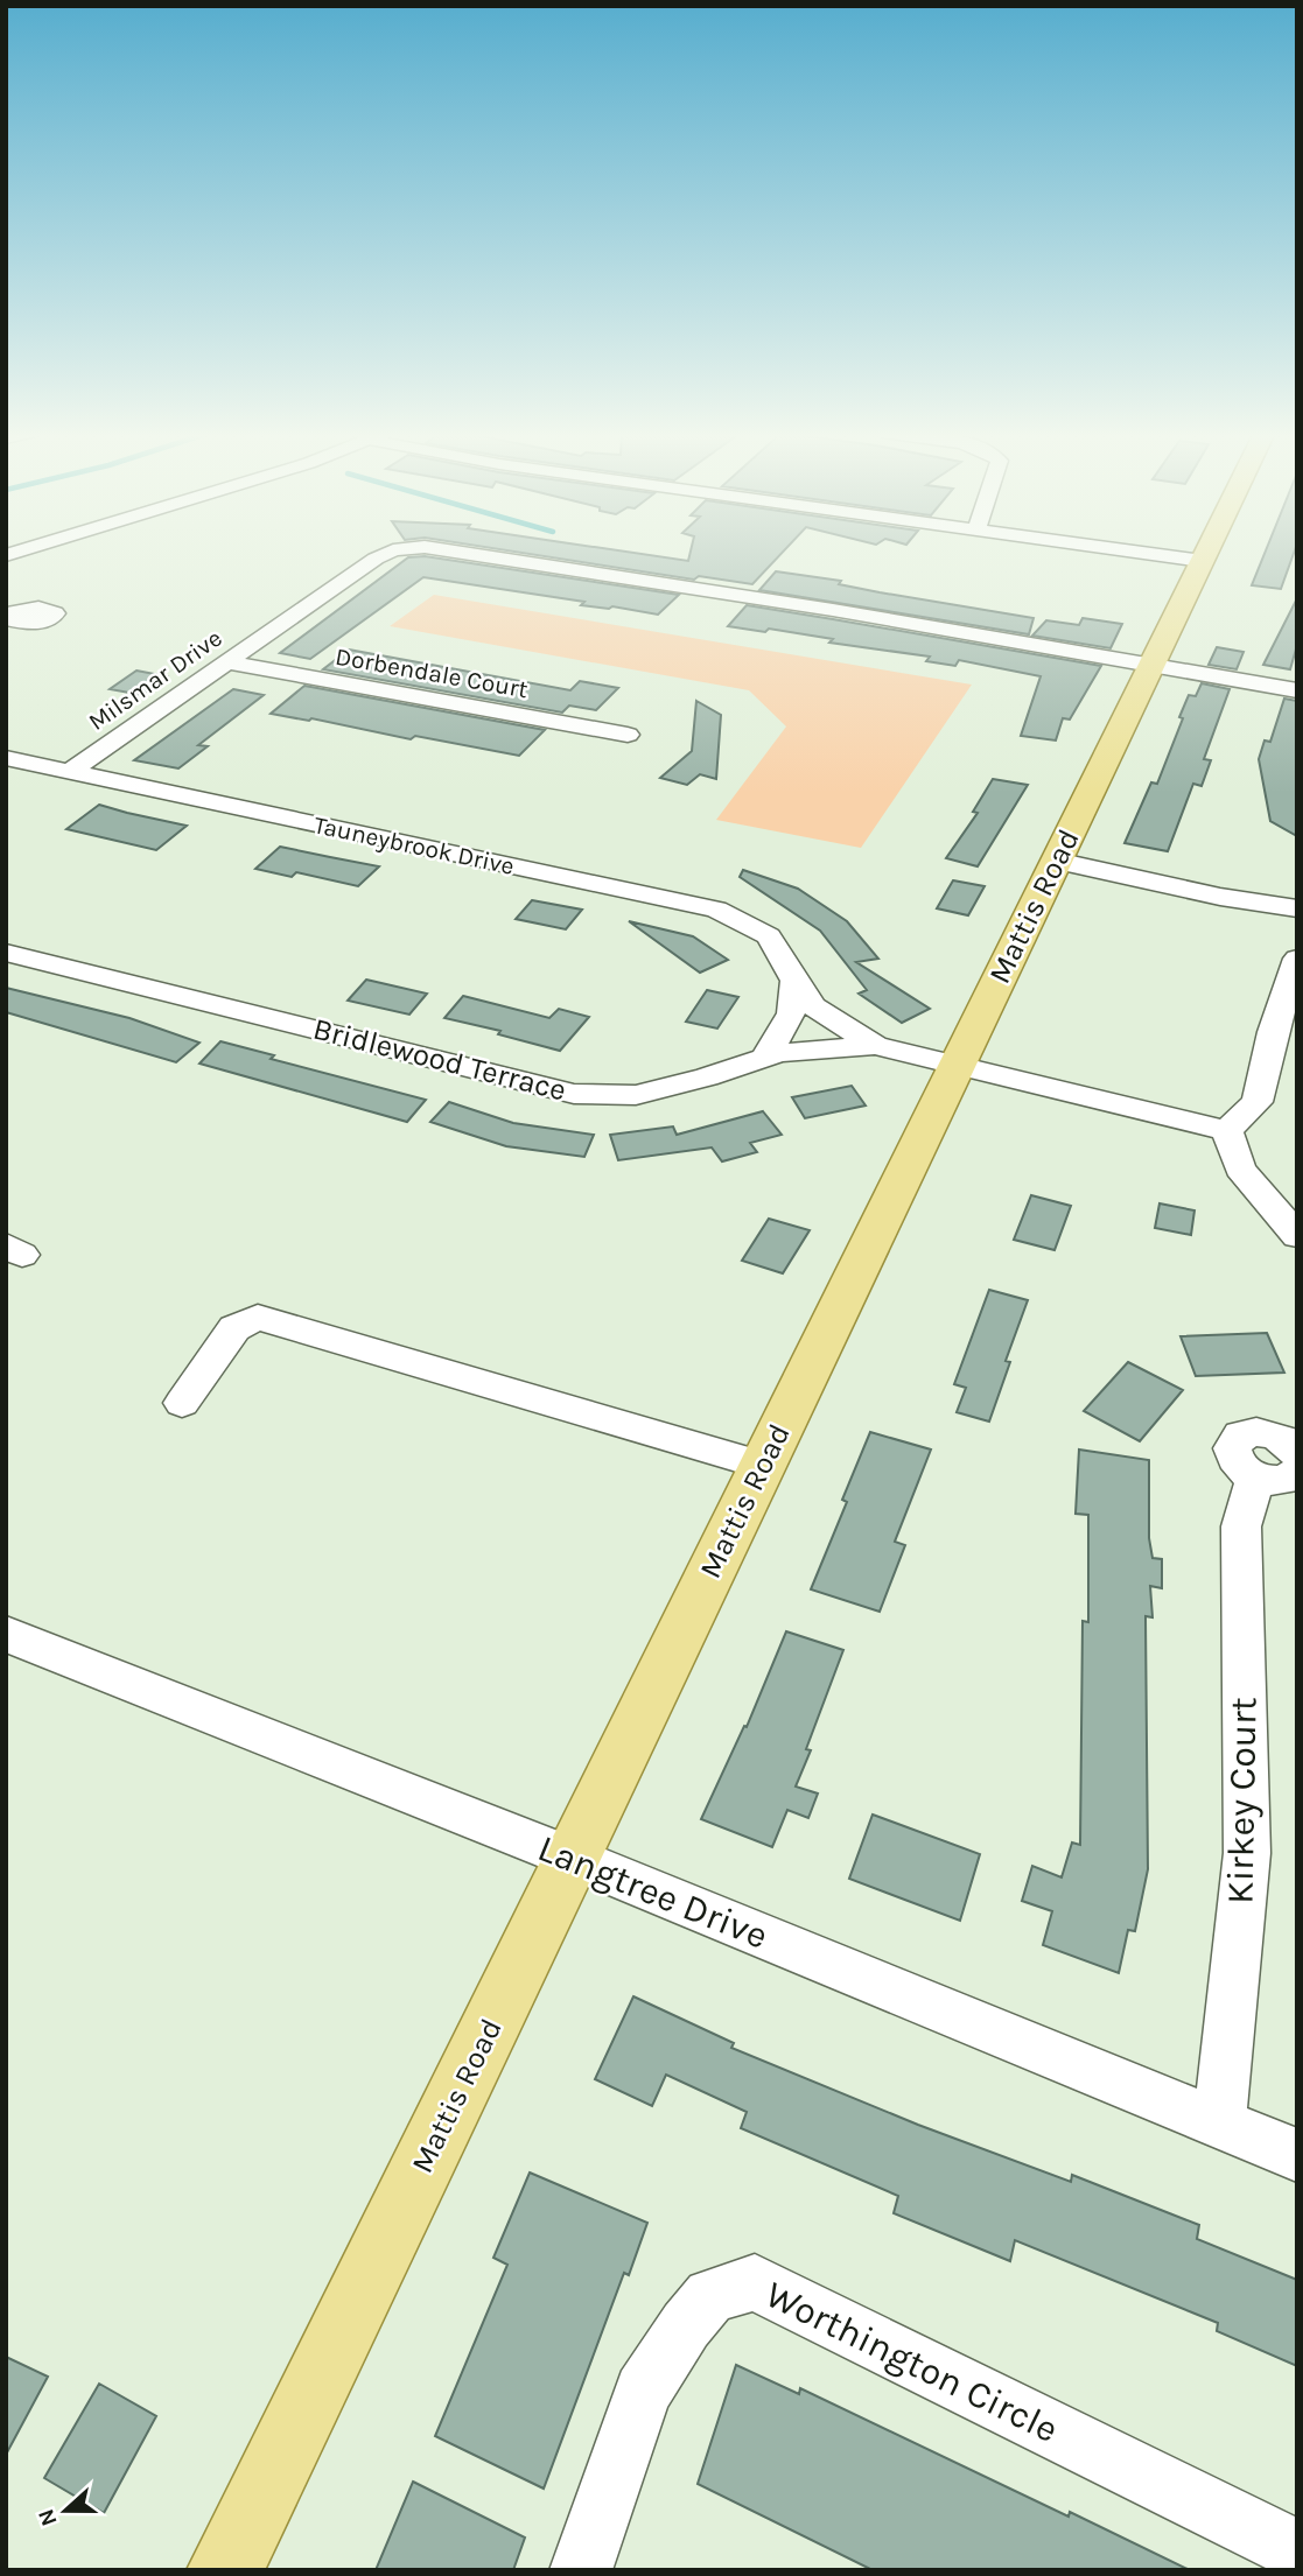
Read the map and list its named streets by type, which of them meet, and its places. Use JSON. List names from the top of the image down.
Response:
{
  "streets": {
    "main road": ["Mattis Road"],
    "street": [
      "Dorbendale Court",
      "Milsmar Drive",
      "Tauneybrook Drive",
      "Bridlewood Terrace",
      "Kirkey Court",
      "Langtree Drive",
      "Worthington Circle"
    ]
  },
  "crossings": [
    ["Dorbendale Court", "Milsmar Drive"],
    ["Milsmar Drive", "Tauneybrook Drive"],
    ["Milsmar Drive", "Mattis Road"],
    ["Tauneybrook Drive", "Mattis Road"],
    ["Tauneybrook Drive", "Bridlewood Terrace"],
    ["Mattis Road", "Langtree Drive"],
    ["Kirkey Court", "Langtree Drive"]
  ],
  "north": "left"
}
